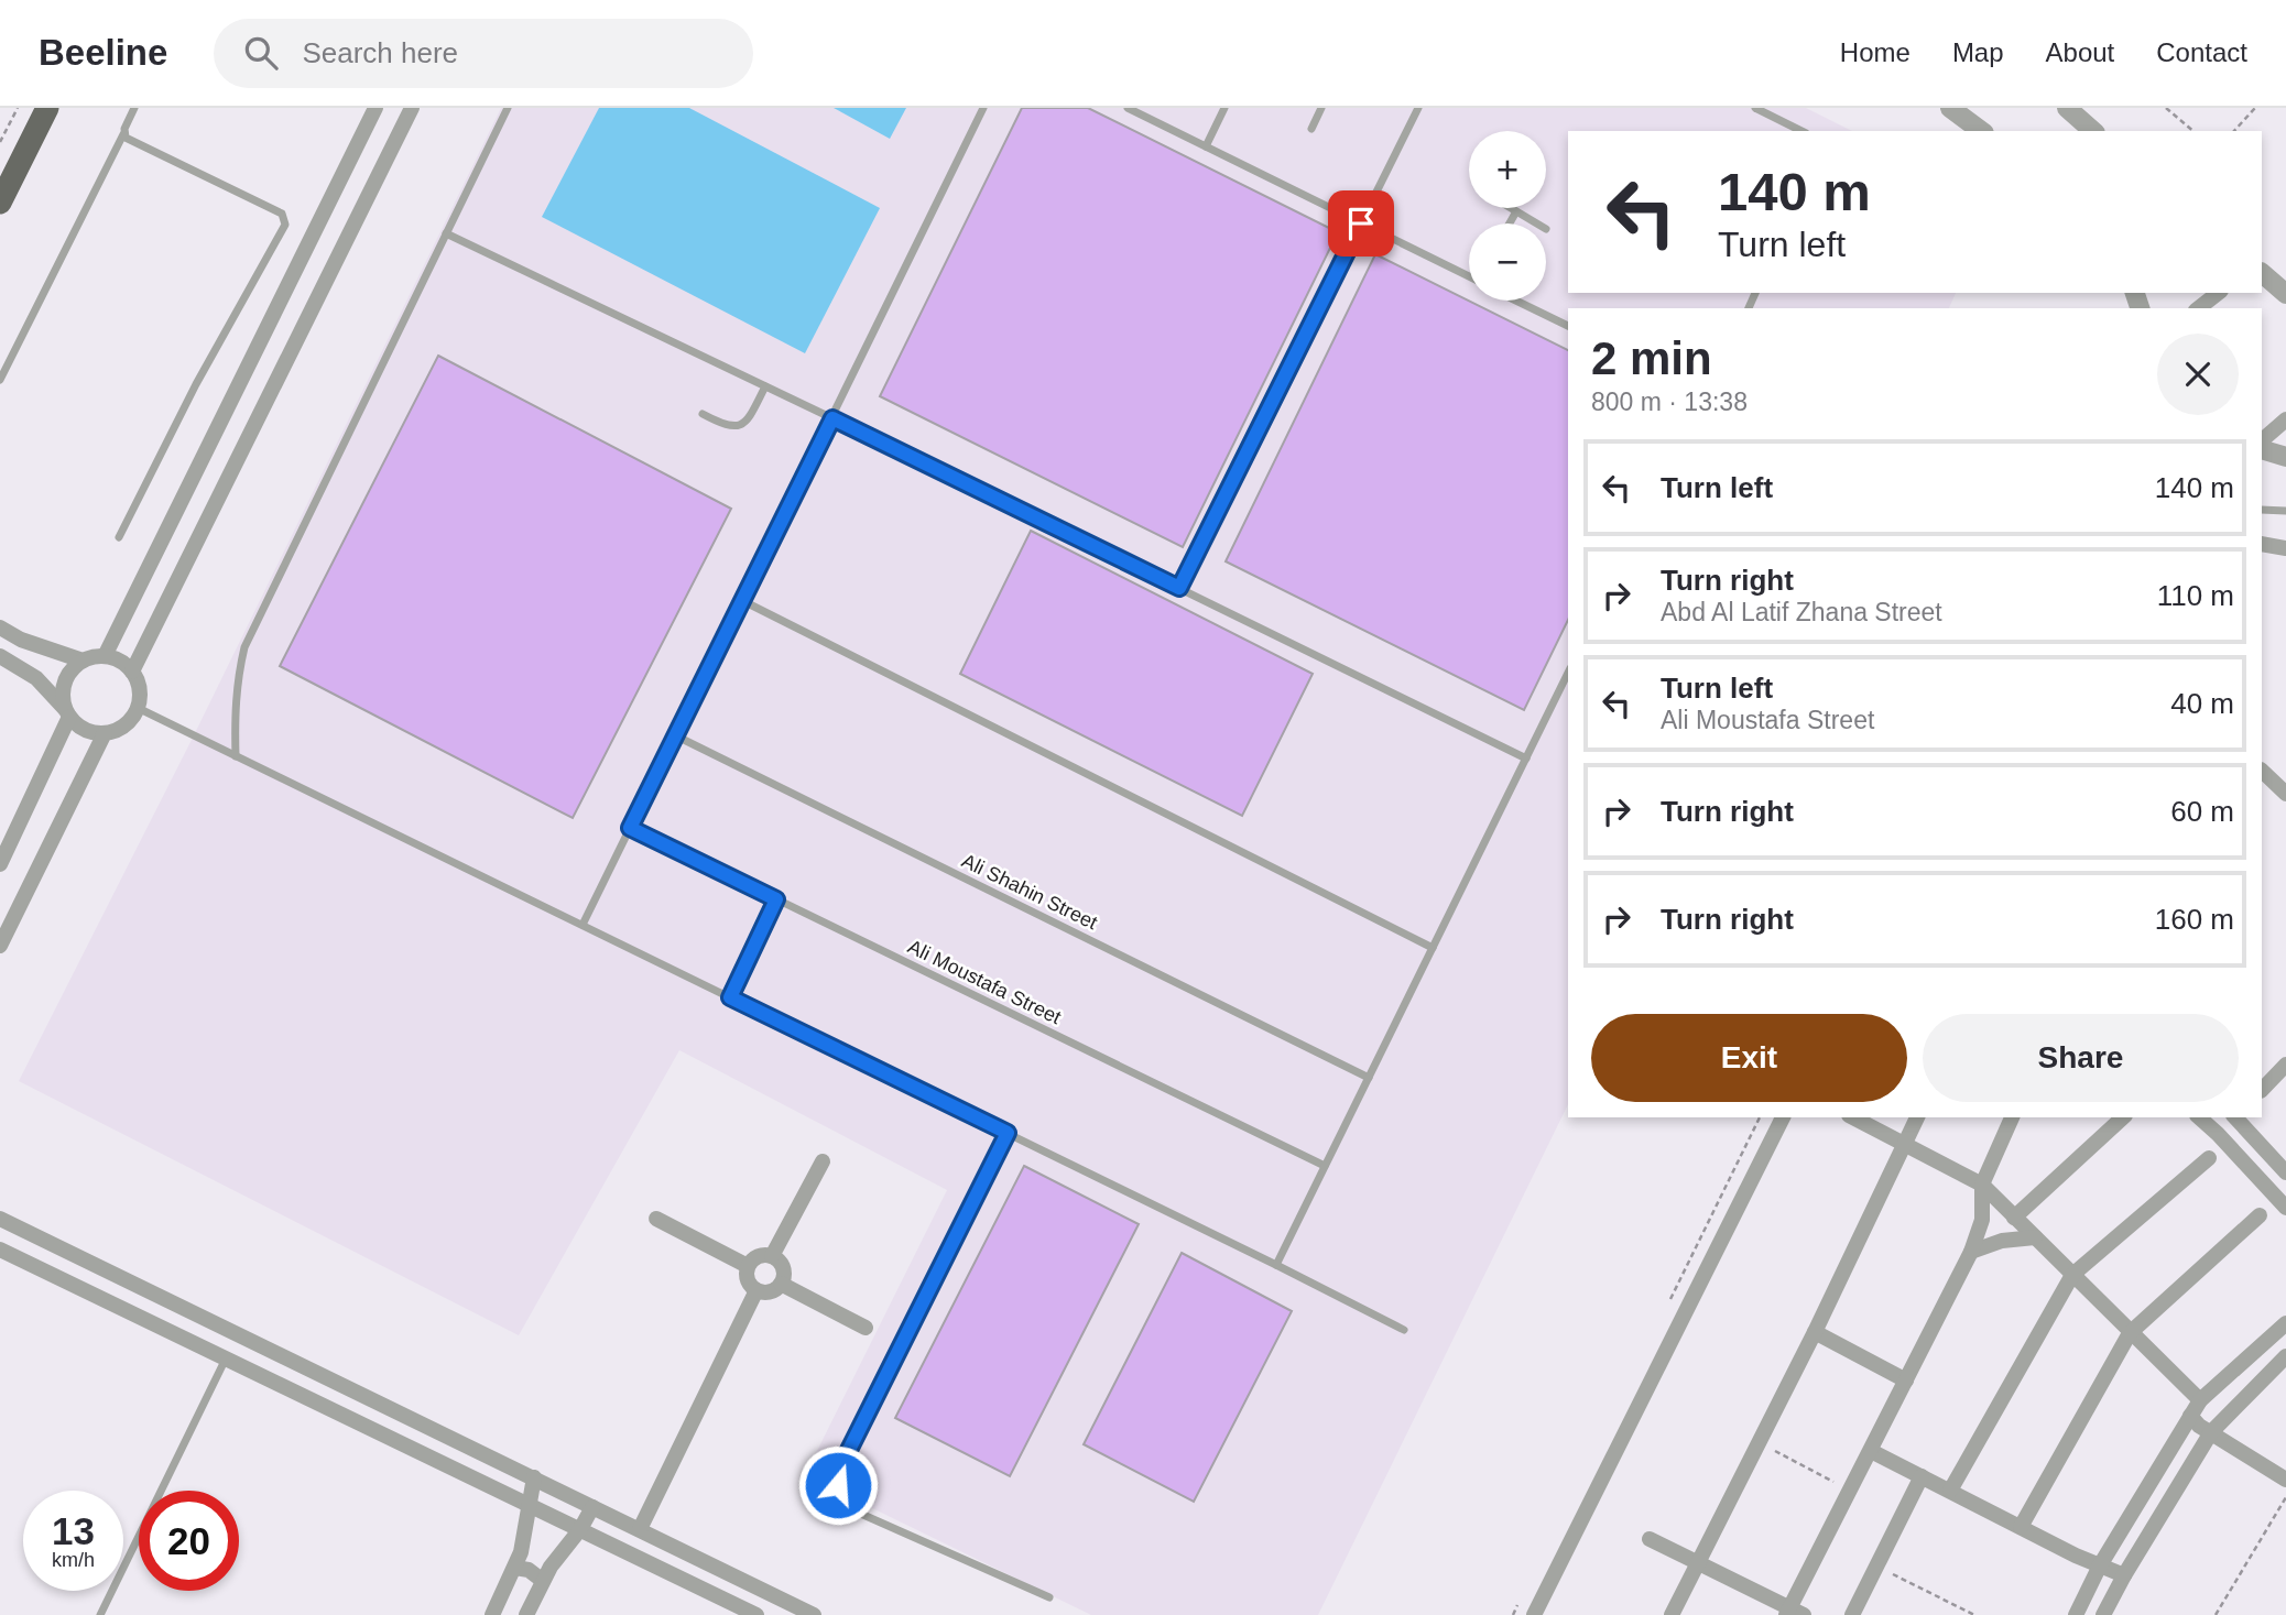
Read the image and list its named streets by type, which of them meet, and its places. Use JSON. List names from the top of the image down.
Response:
{
  "streets": {
    "lane": ["Ali Shahin Street", "Ali Moustafa Street"]
  },
  "page": {
    "header": "Beeline",
    "search": "Search here",
    "nav": [
      "Home",
      "Map",
      "About",
      "Contact"
    ],
    "map_buttons": ["+", "−"],
    "turn": ["140 m", "Turn left"],
    "heading": ["2 min", "800 m · 13:38"],
    "list": [
      {
        "name": "Turn left",
        "value": "140 m"
      },
      {
        "name": "Turn right",
        "note": "Abd Al Latif Zhana Street",
        "value": "110 m"
      },
      {
        "name": "Turn left",
        "note": "Ali Moustafa Street",
        "value": "40 m"
      },
      {
        "name": "Turn right",
        "value": "60 m"
      },
      {
        "name": "Turn right",
        "value": "160 m"
      }
    ],
    "buttons": ["Exit", "Share"],
    "speed": "13 km/h",
    "limit": "20"
  }
}
